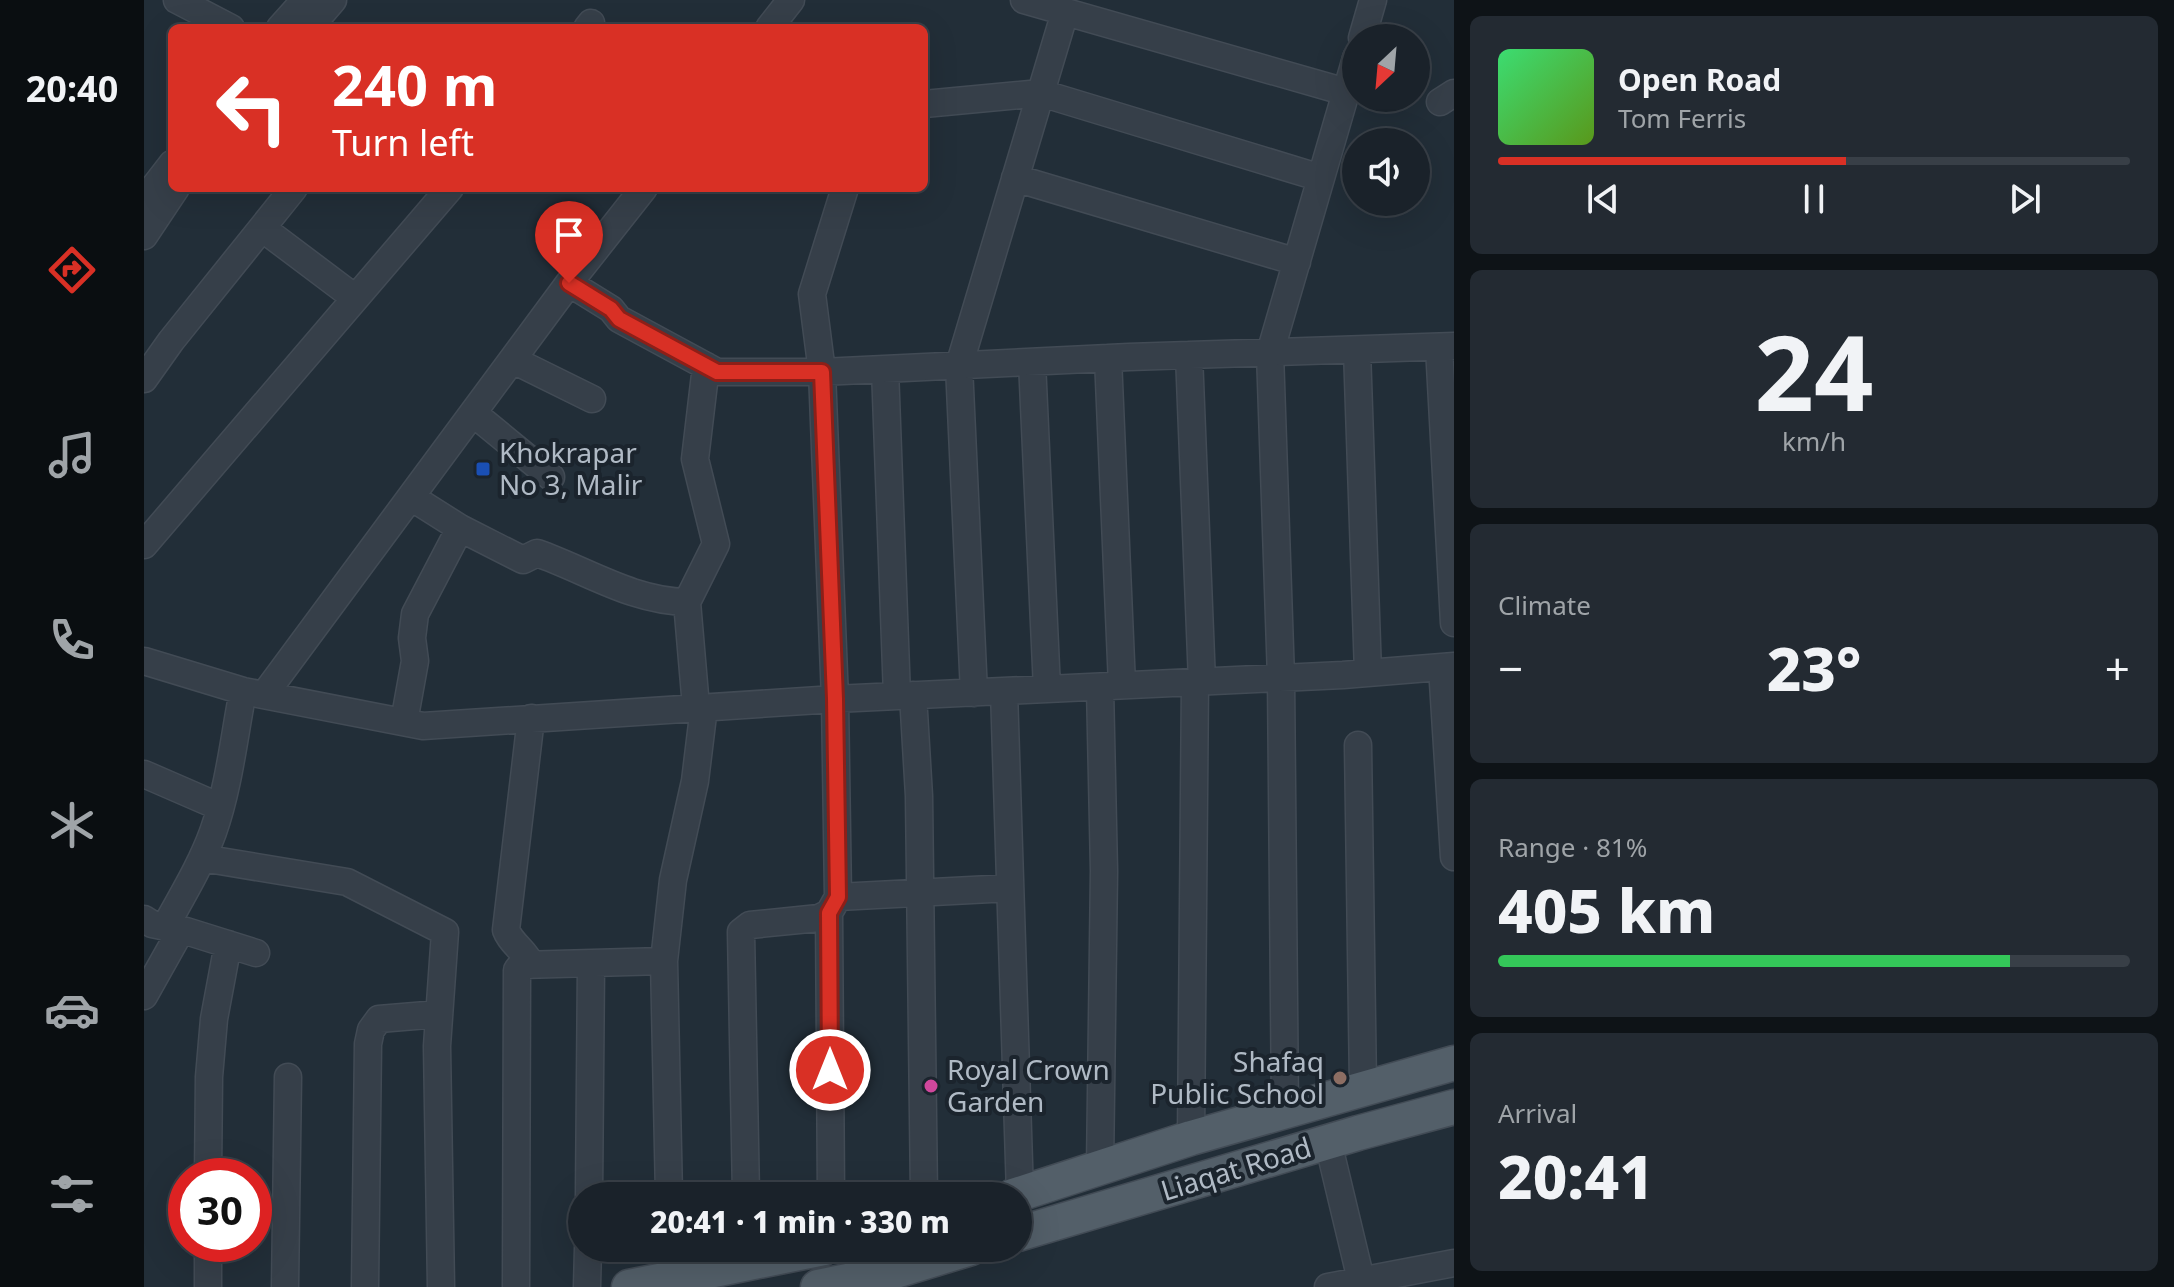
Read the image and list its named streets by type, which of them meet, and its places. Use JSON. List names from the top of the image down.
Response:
{
  "streets": {
    "main road": ["Liaqat Road"]
  },
  "places": {
    "transit": ["Khokrapar No 3, Malir"],
    "other": ["Shafaq Public School", "Royal Crown Garden"]
  },
  "north": "bottom left",
  "page": {
    "tabs": "20:40",
    "turn": ["240 m", "Turn left"],
    "song": ["Open Road", "Tom Ferris"],
    "tile": [
      ["24", "km/h"],
      "Climate",
      ["Range · 81%", "405 km"],
      ["Arrival", "20:41"]
    ],
    "heat": ["−", "23°", "+"],
    "limit": "30",
    "trip": "20:41 · 1 min · 330 m"
  }
}
